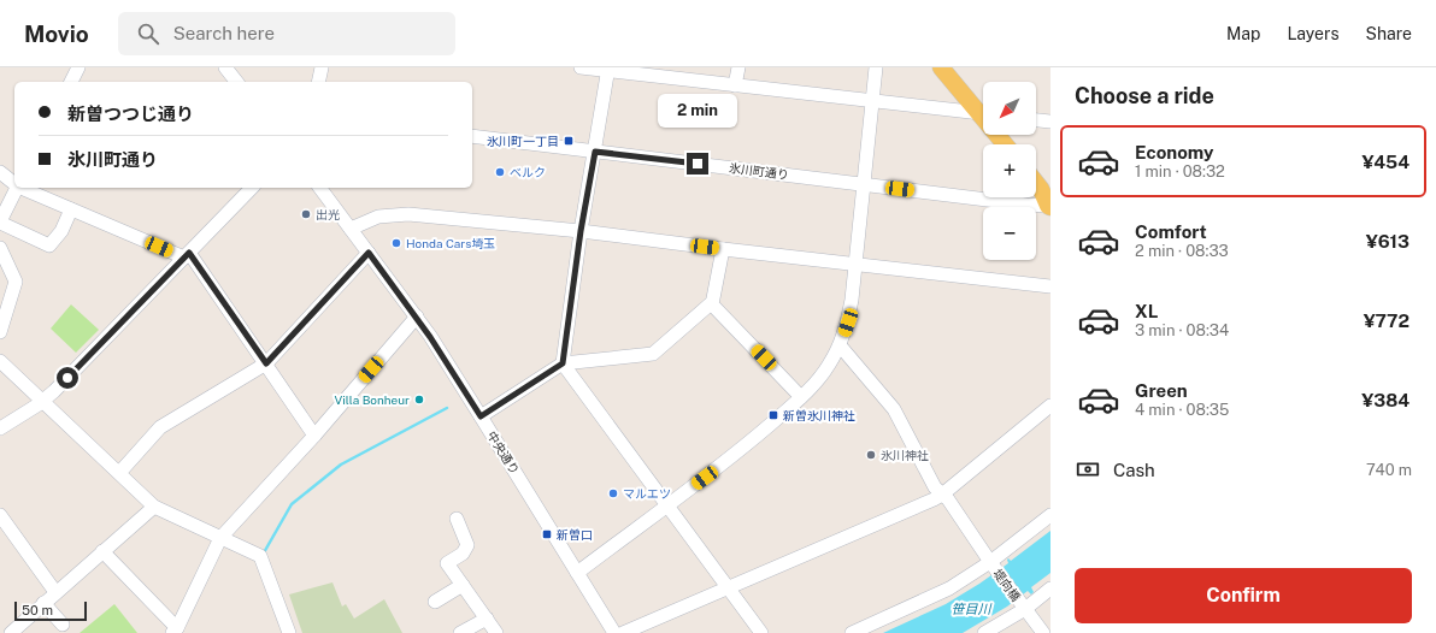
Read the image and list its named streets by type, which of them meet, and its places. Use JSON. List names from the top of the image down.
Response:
{
  "streets": {
    "street": ["氷川町通り", "中央通り", "堤向橋"]
  },
  "water": ["笹目川"],
  "places": {
    "transit": ["氷川町一丁目", "新曽氷川神社", "新曽口"],
    "other": [
      "ベルク",
      "出光",
      "Honda Cars埼玉",
      "Villa Bonheur",
      "氷川神社",
      "マルエツ"
    ]
  },
  "scale_bar": "50 m",
  "north": "bottom left",
  "page": {
    "header": "Movio",
    "search": "Search here",
    "nav": ["Map", "Layers", "Share"],
    "heading": "Choose a ride",
    "map_buttons": ["+", "−"],
    "banner": ["新曽つつじ通り", "氷川町通り"],
    "bubble": "2 min",
    "list": [
      {
        "name": "Economy",
        "note": "1 min · 08:32",
        "value": "¥454"
      },
      {
        "name": "Comfort",
        "note": "2 min · 08:33",
        "value": "¥613"
      },
      {
        "name": "XL",
        "note": "3 min · 08:34",
        "value": "¥772"
      },
      {
        "name": "Green",
        "note": "4 min · 08:35",
        "value": "¥384"
      }
    ],
    "pay": ["Cash", "740 m"],
    "buttons": "Confirm",
    "scale": "50 m"
  }
}
